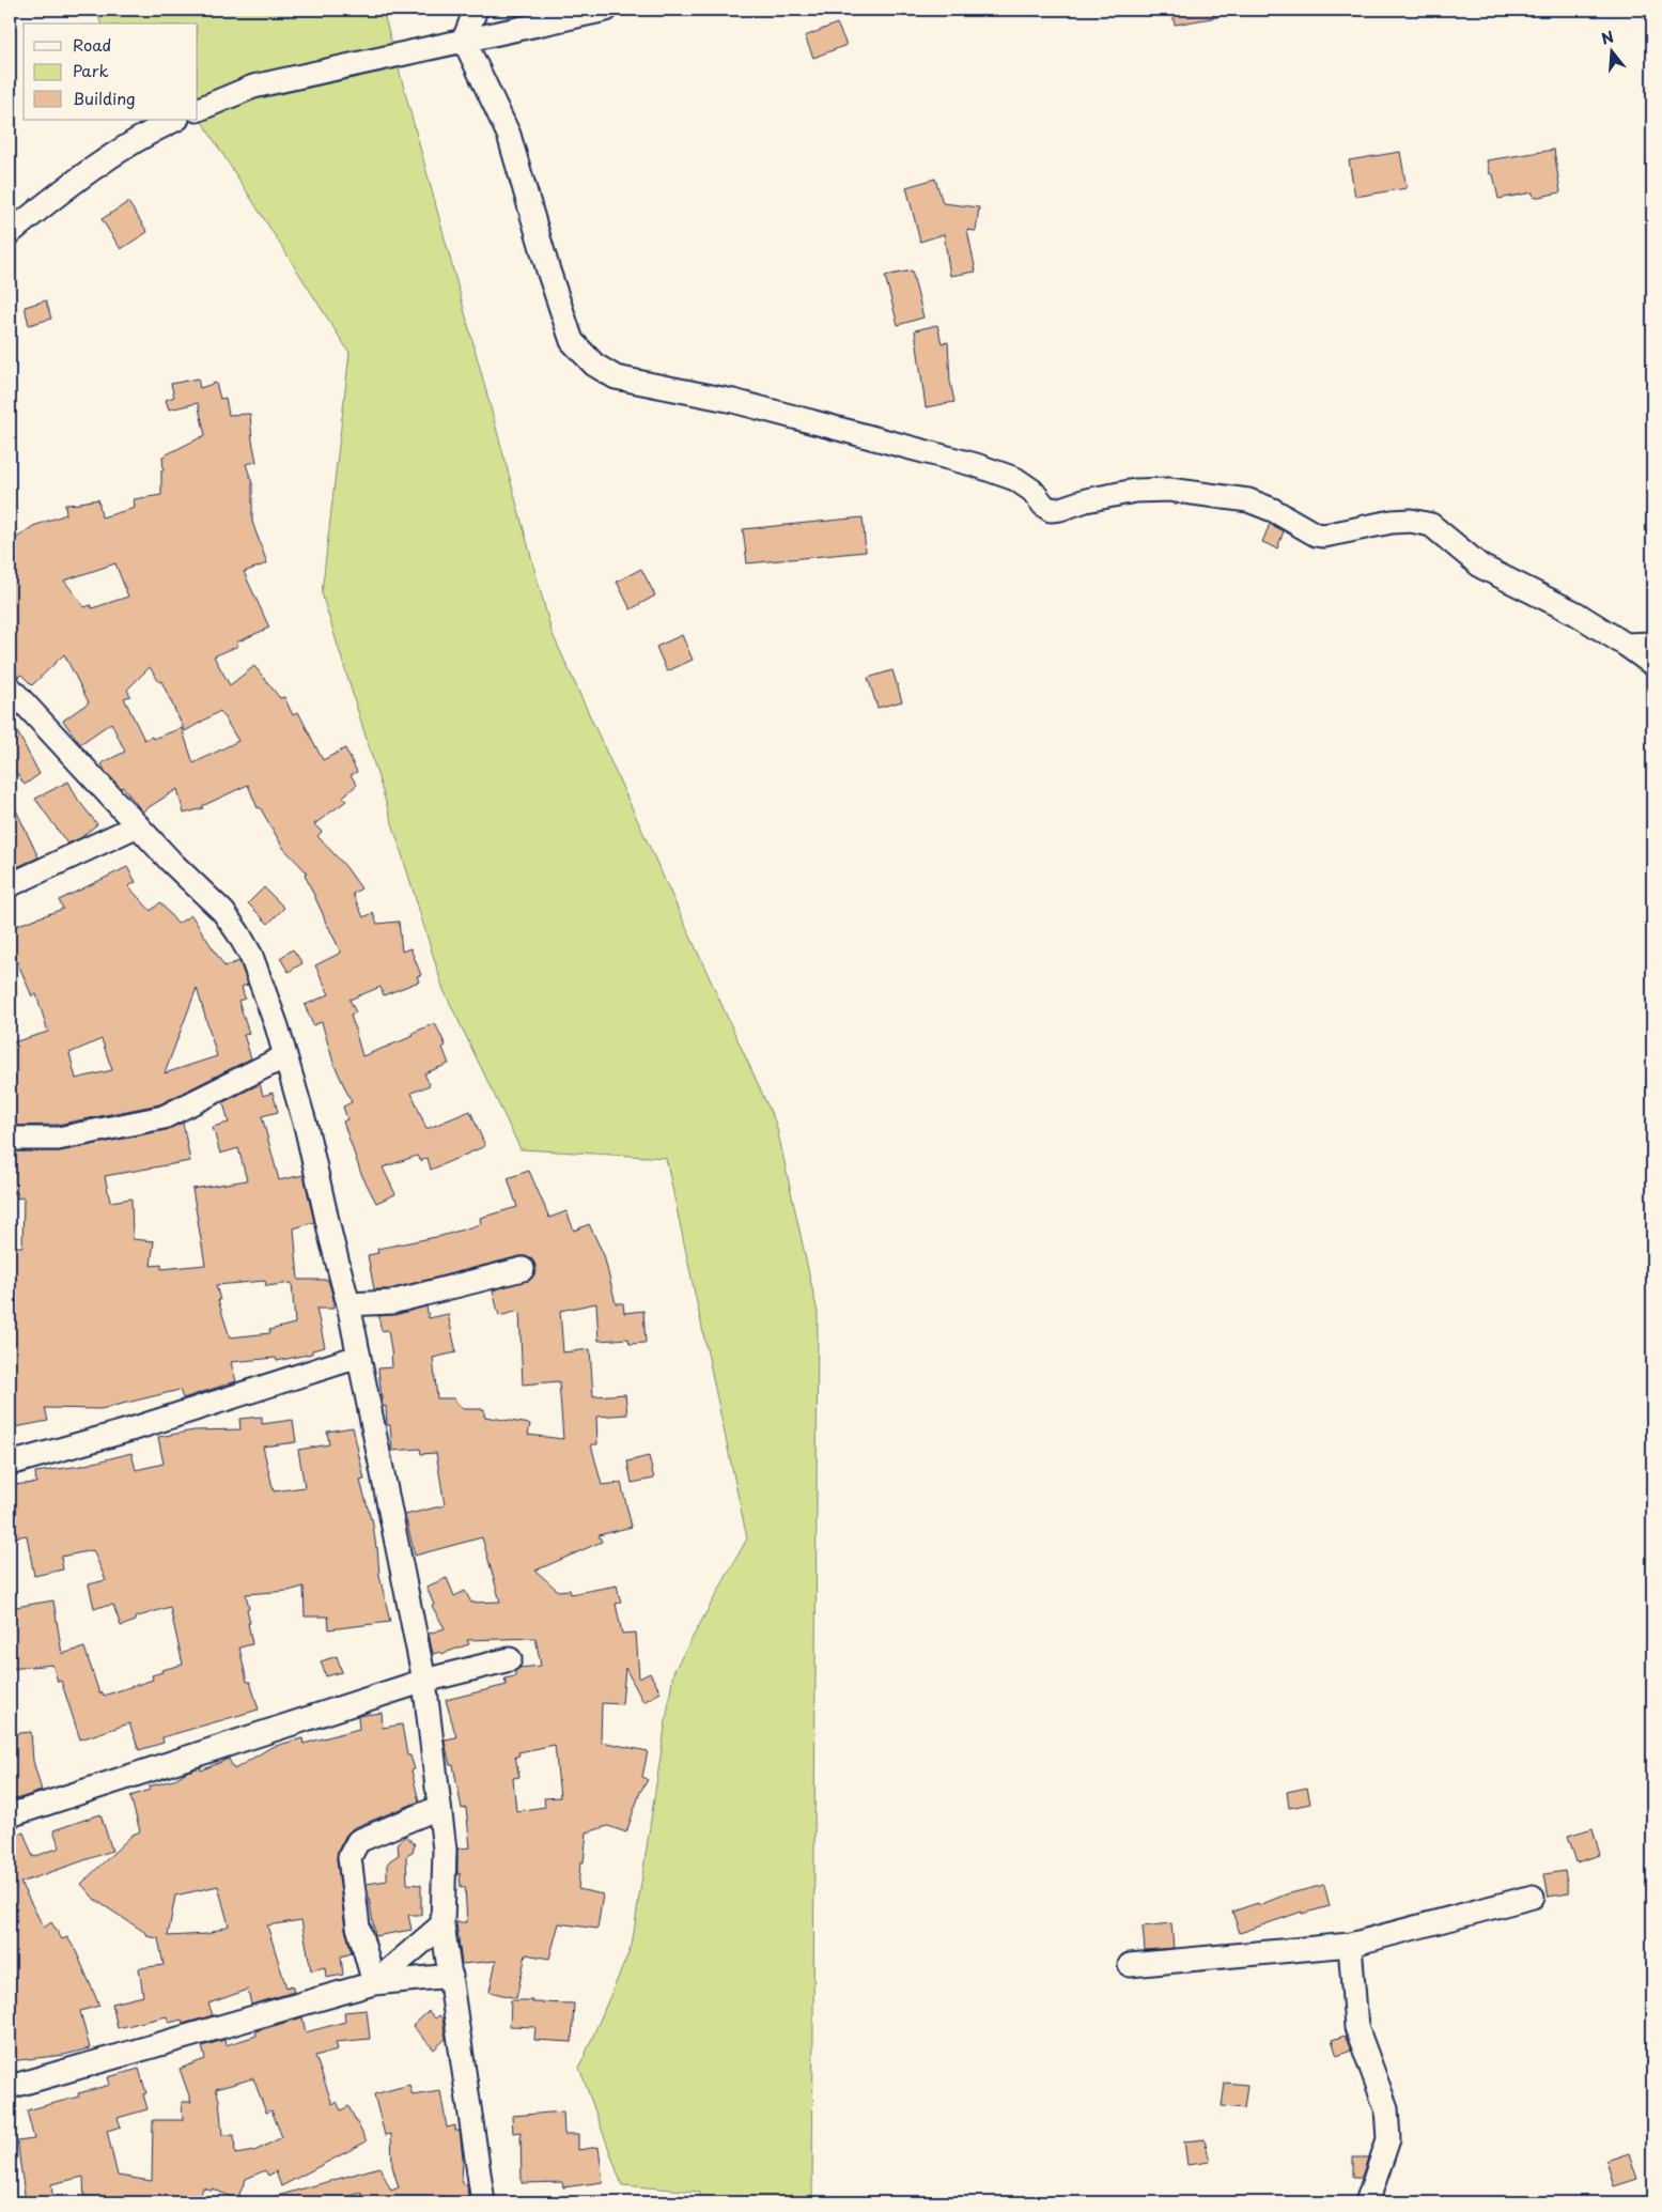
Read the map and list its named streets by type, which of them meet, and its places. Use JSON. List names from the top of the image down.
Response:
{
  "legend": ["Road", "Park", "Building"],
  "north": "top"
}
